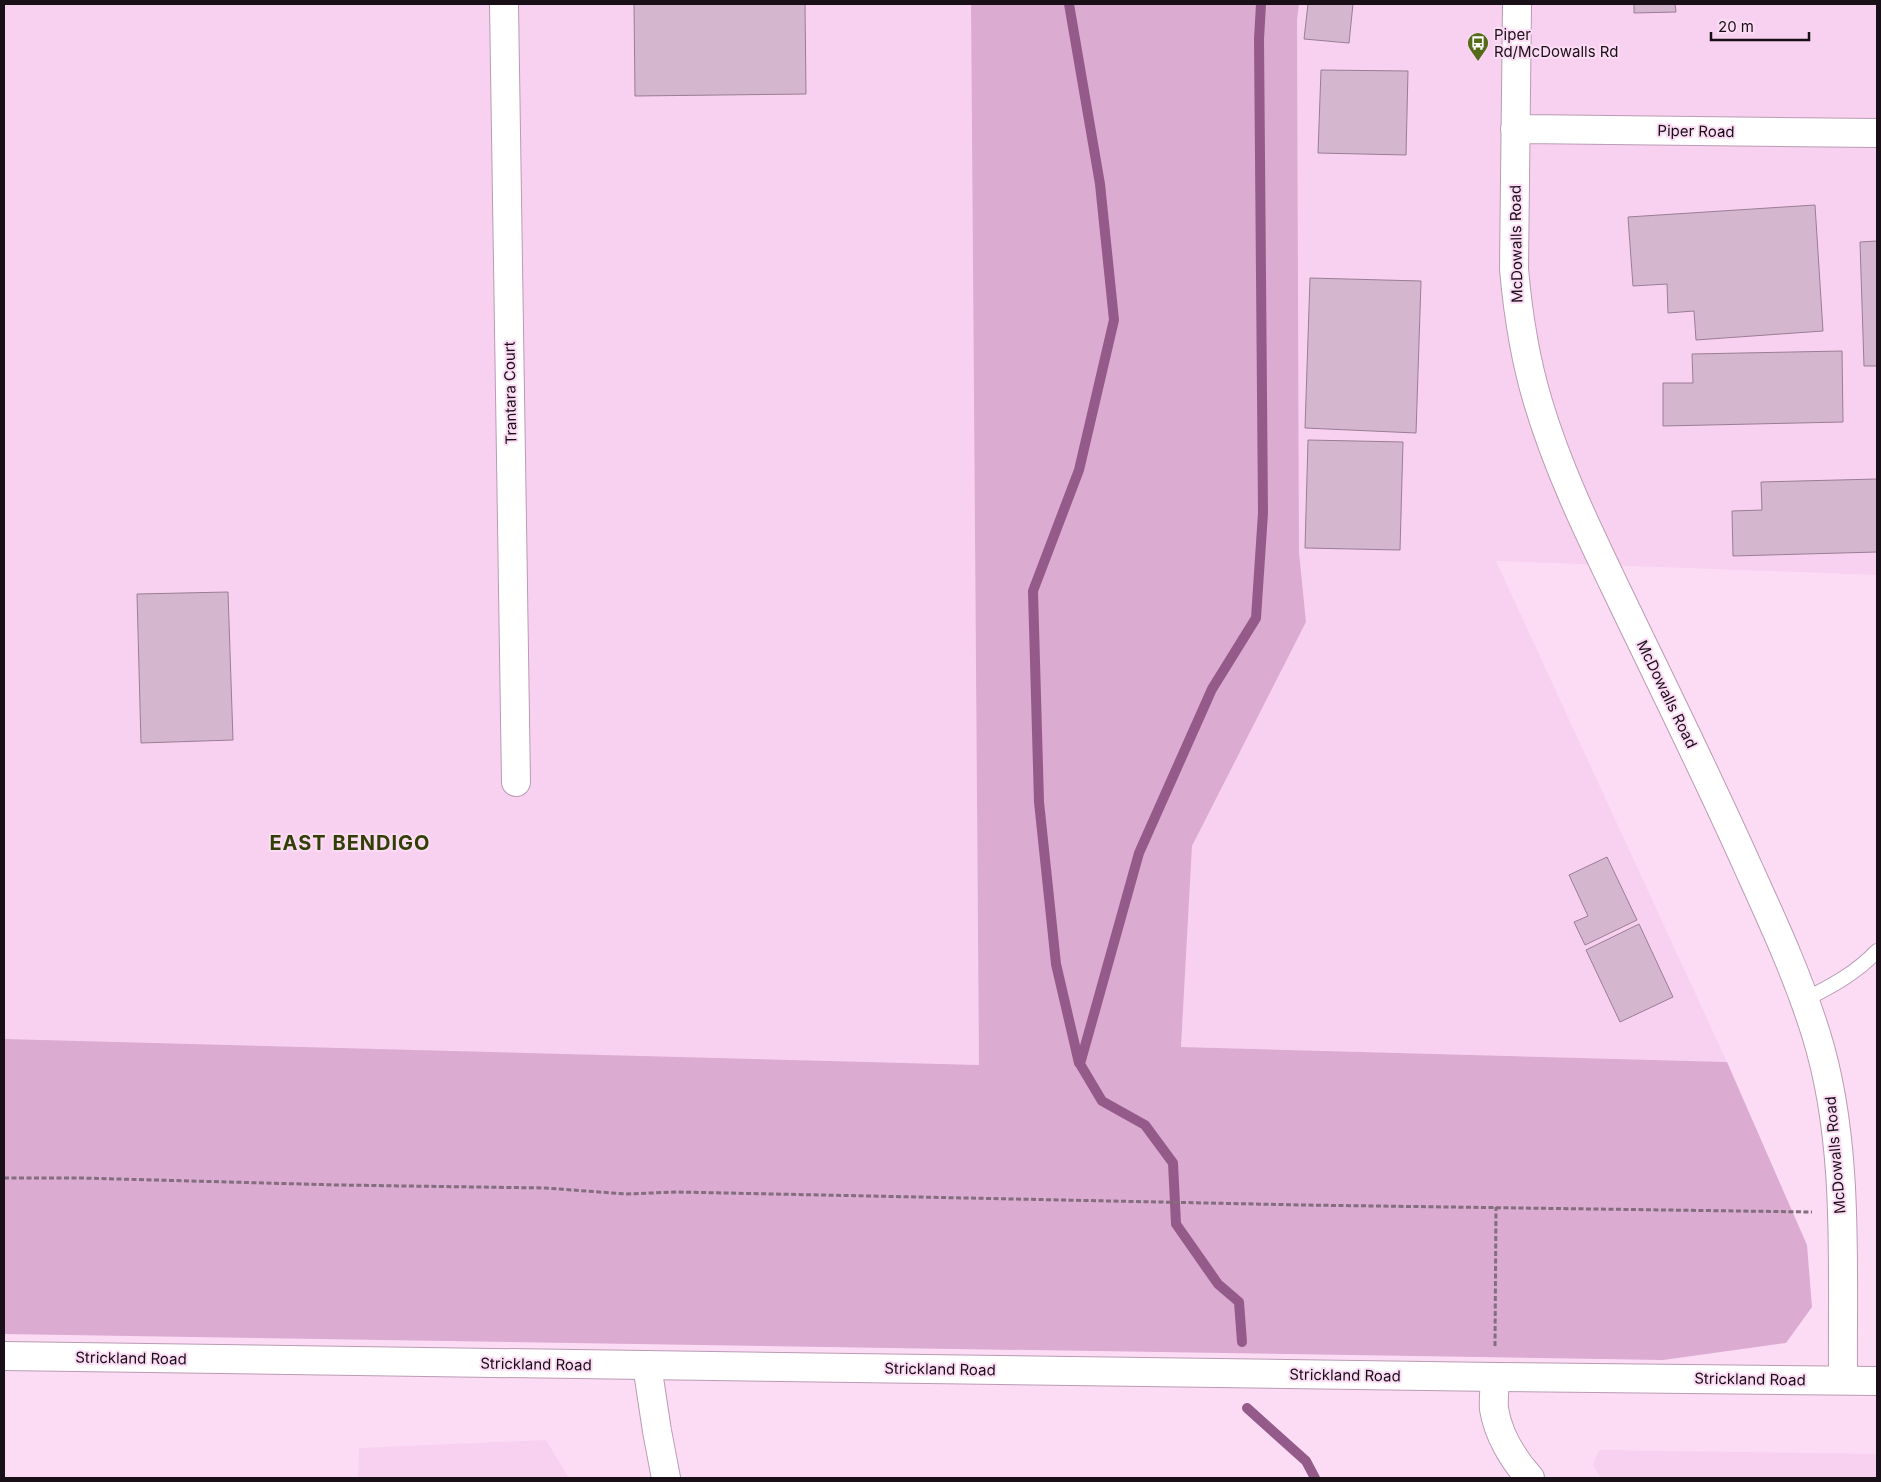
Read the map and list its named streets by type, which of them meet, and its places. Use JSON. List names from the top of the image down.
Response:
{
  "streets": {
    "street": [
      "Piper Road",
      "McDowalls Road",
      "Trantara Court",
      "Strickland Road"
    ]
  },
  "crossings": [
    ["Piper Road", "McDowalls Road"],
    ["McDowalls Road", "Strickland Road"]
  ],
  "districts": ["EAST BENDIGO"],
  "places": {
    "bus stop": ["Piper Rd/McDowalls Rd"]
  },
  "scale_bar": "20 m"
}
